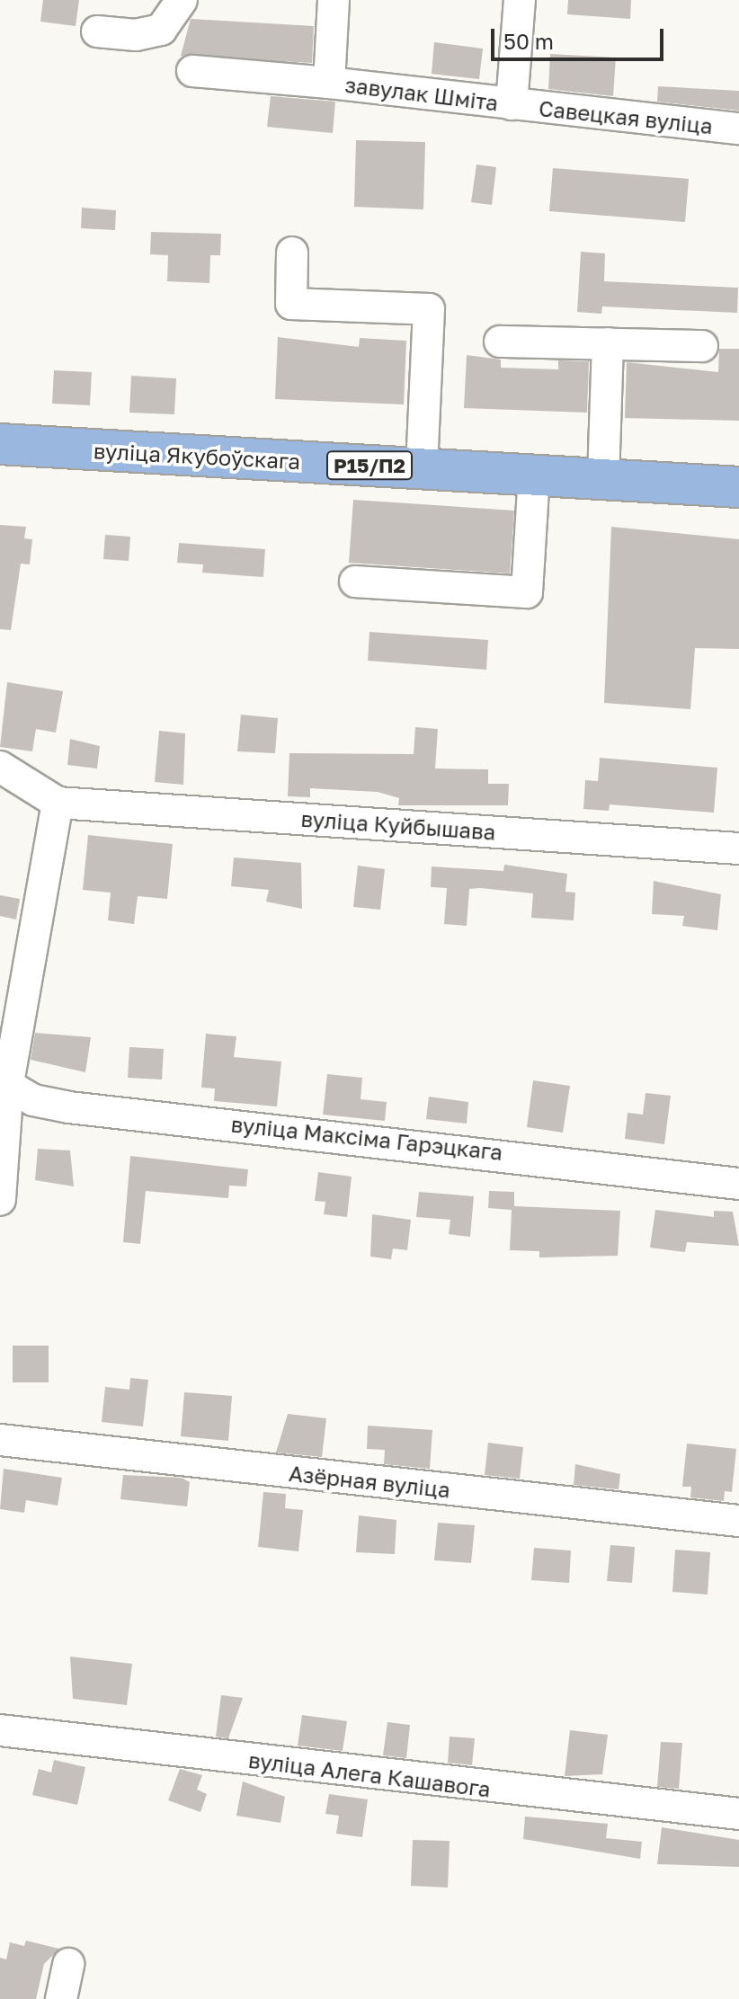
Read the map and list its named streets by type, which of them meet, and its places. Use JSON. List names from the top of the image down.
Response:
{
  "streets": {
    "main road": ["вуліца Якубоўскага", "Р15/П2"],
    "street": [
      "завулак Шміта",
      "Савецкая вуліца",
      "вуліца Куйбышава",
      "вуліца Максіма Гарэцкага",
      "Азёрная вуліца",
      "вуліца Алега Кашавога"
    ]
  },
  "crossings": [
    ["завулак Шміта", "Савецкая вуліца"]
  ],
  "scale_bar": "50 m"
}
